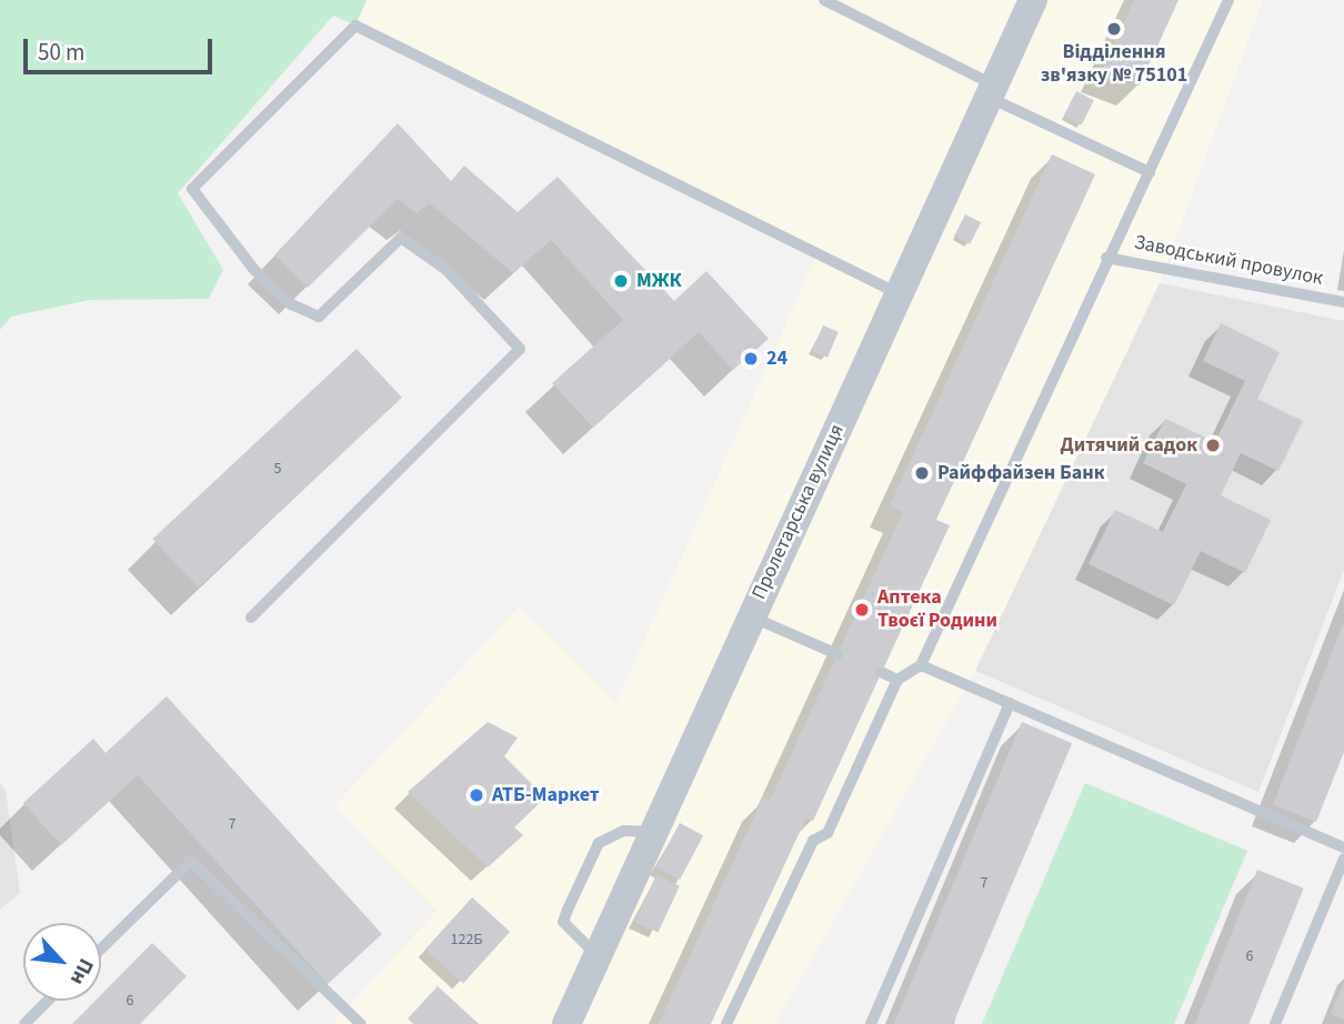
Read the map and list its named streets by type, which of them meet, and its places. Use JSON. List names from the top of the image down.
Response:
{
  "streets": {
    "street": ["Пролетарська вулиця"],
    "lane": ["Заводський провулок"]
  },
  "places": [
    "Відділення зв'язку № 75101",
    "МЖК",
    "24",
    "Дитячий садок",
    "Райффайзен Банк",
    "Аптека Твоєї Родини",
    "АТБ-Маркет"
  ],
  "house_numbers": [
    "5",
    "7",
    "7",
    "122Б",
    "6",
    "6"
  ],
  "scale_bar": "50 m",
  "north": "bottom right"
}
